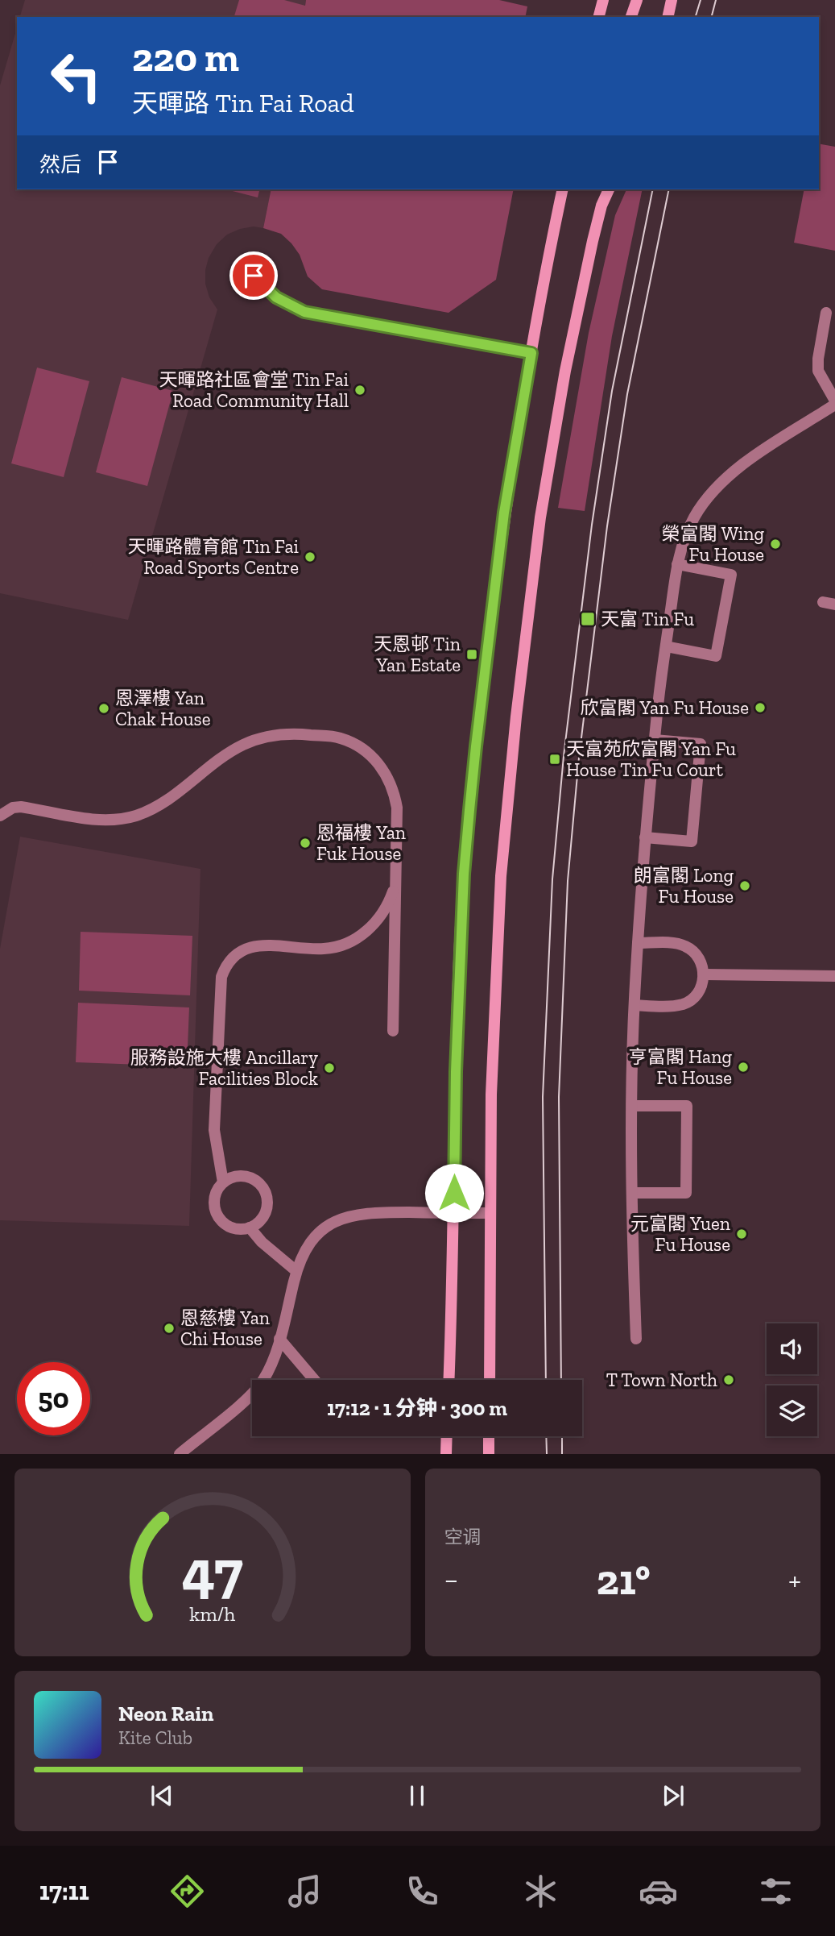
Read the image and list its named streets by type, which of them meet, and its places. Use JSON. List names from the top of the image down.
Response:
{
  "places": {
    "other": [
      "天暉路社區會堂 Tin Fai Road Community Hall",
      "榮富閣 Wing Fu House",
      "天暉路體育館 Tin Fai Road Sports Centre",
      "欣富閣 Yan Fu House",
      "恩澤樓 Yan Chak House",
      "恩福樓 Yan Fuk House",
      "朗富閣 Long Fu House",
      "亨富閣 Hang Fu House",
      "服務設施大樓 Ancillary Facilities Block",
      "元富閣 Yuen Fu House",
      "恩慈樓 Yan Chi House",
      "T Town North"
    ],
    "transit": ["天富 Tin Fu", "天恩邨 Tin Yan Estate", "天富苑欣富閣 Yan Fu House Tin Fu Court"]
  },
  "page": {
    "turn": ["220 m", "天暉路 Tin Fai Road"],
    "then": "然后",
    "limit": "50",
    "trip": "17:12 · 1 分钟 · 300 m",
    "tile": "空调",
    "heat": ["−", "21°", "+"],
    "song": ["Neon Rain", "Kite Club"],
    "tabs": "17:11",
    "gauge": ["47", "km/h"]
  }
}
